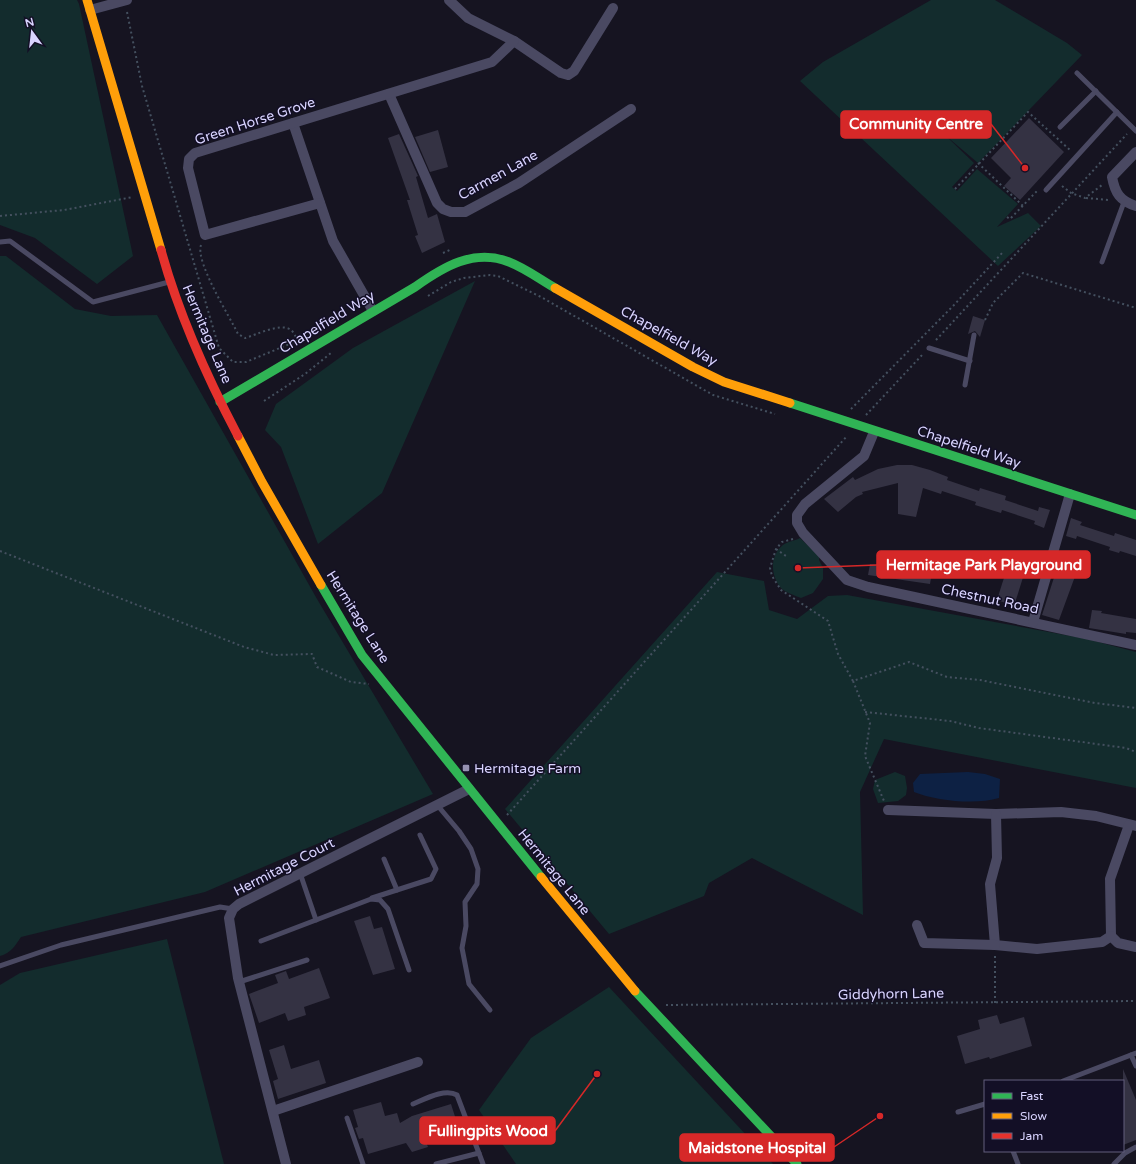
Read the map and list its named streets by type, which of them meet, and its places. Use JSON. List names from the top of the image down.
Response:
{
  "streets": {
    "main road": ["Chapelfield Way", "Hermitage Lane"],
    "street": [
      "Green Horse Grove",
      "Carmen Lane",
      "Chestnut Road",
      "Hermitage Court"
    ],
    "path": ["Giddyhorn Lane"]
  },
  "crossings": [
    ["Green Horse Grove", "Carmen Lane"],
    ["Chapelfield Way", "Hermitage Lane"],
    ["Chapelfield Way", "Chestnut Road"],
    ["Hermitage Lane", "Hermitage Court"],
    ["Hermitage Lane", "Giddyhorn Lane"]
  ],
  "places": {
    "other": [
      "Community Centre",
      "Hermitage Park Playground",
      "Fullingpits Wood",
      "Maidstone Hospital"
    ],
    "transit": ["Hermitage Farm"]
  },
  "legend": ["Fast", "Slow", "Jam"],
  "north": "top"
}
